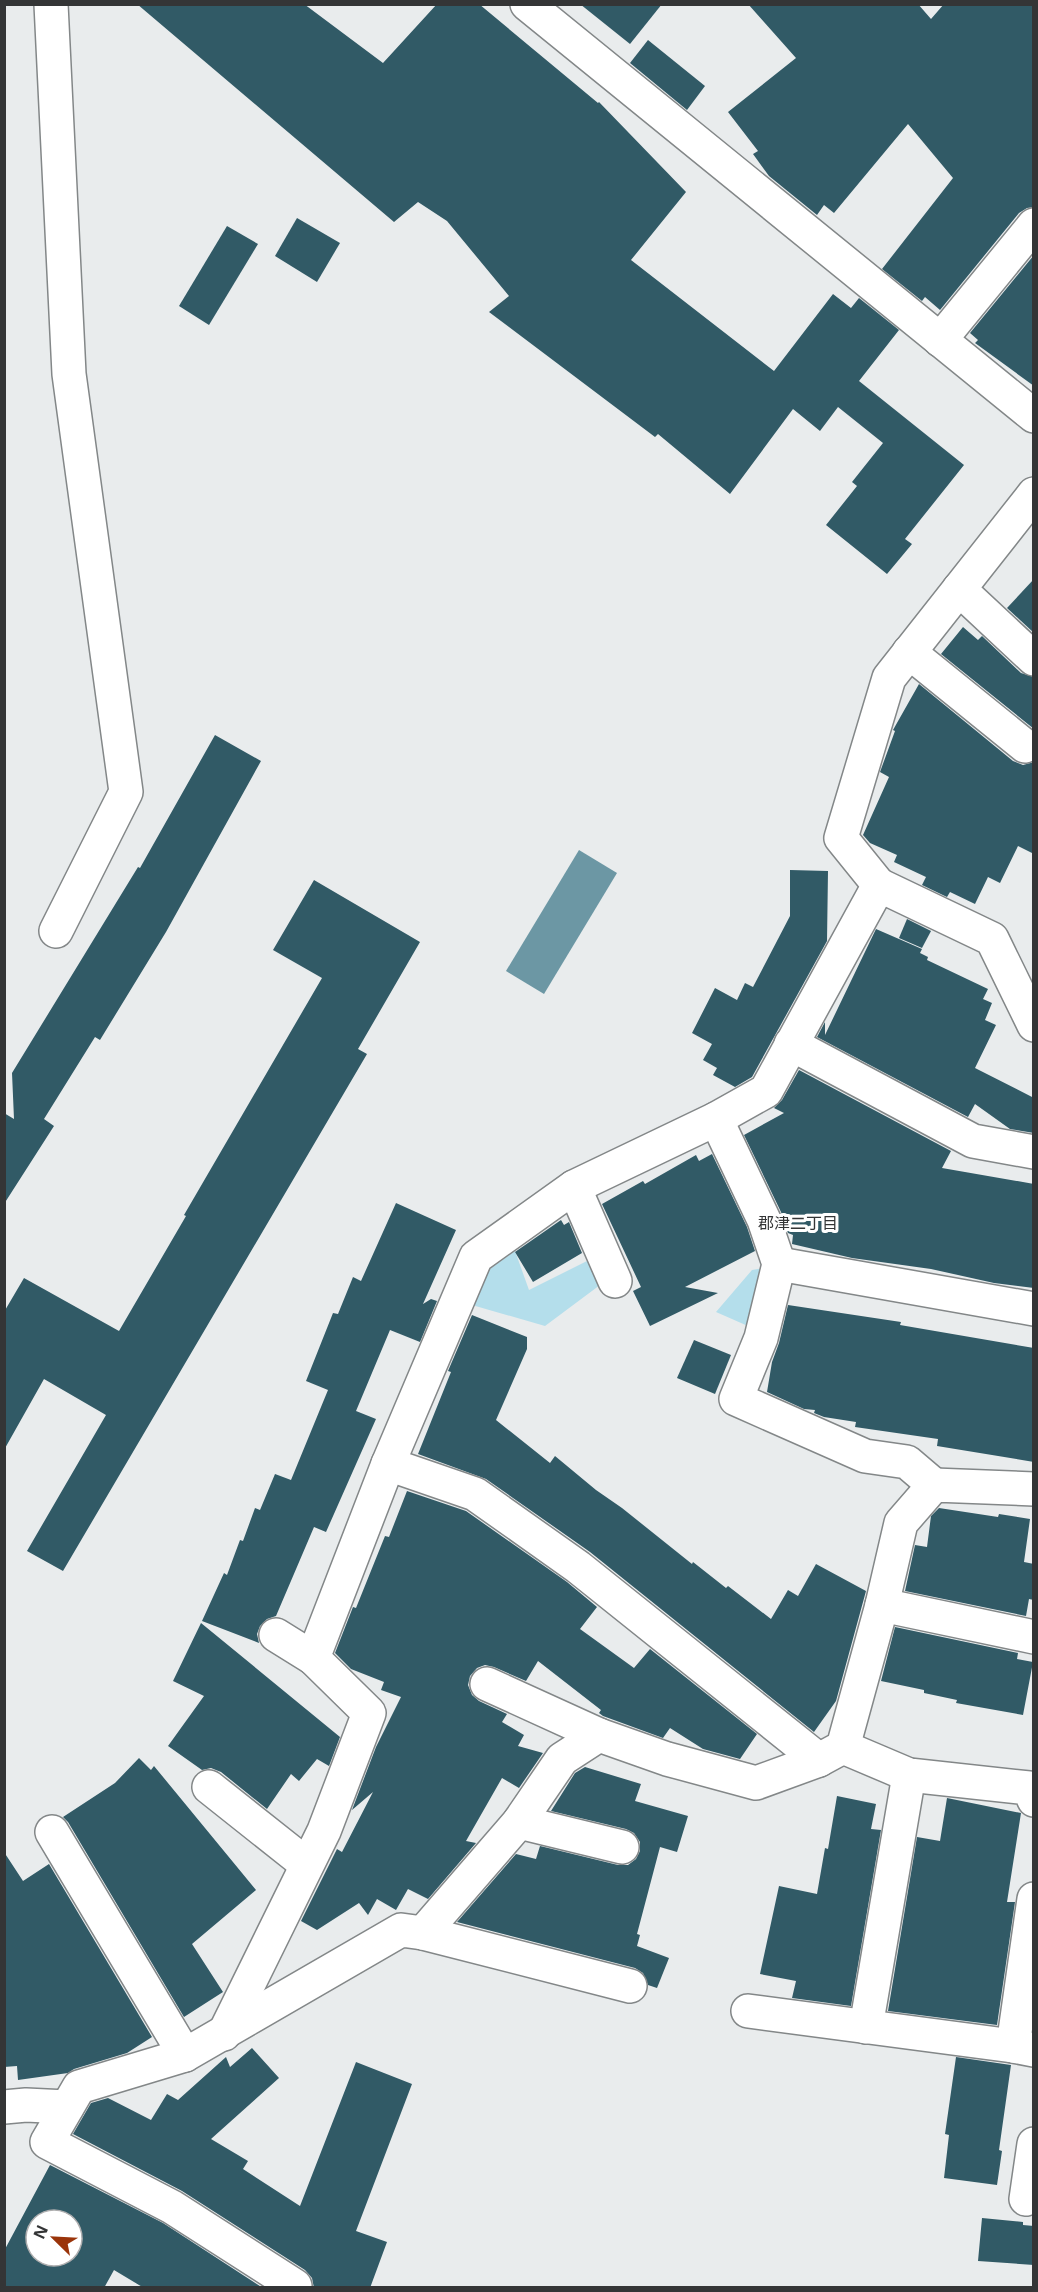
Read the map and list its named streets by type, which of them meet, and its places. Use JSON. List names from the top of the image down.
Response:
{
  "districts": ["郡津二丁目"],
  "north": "top left"
}
